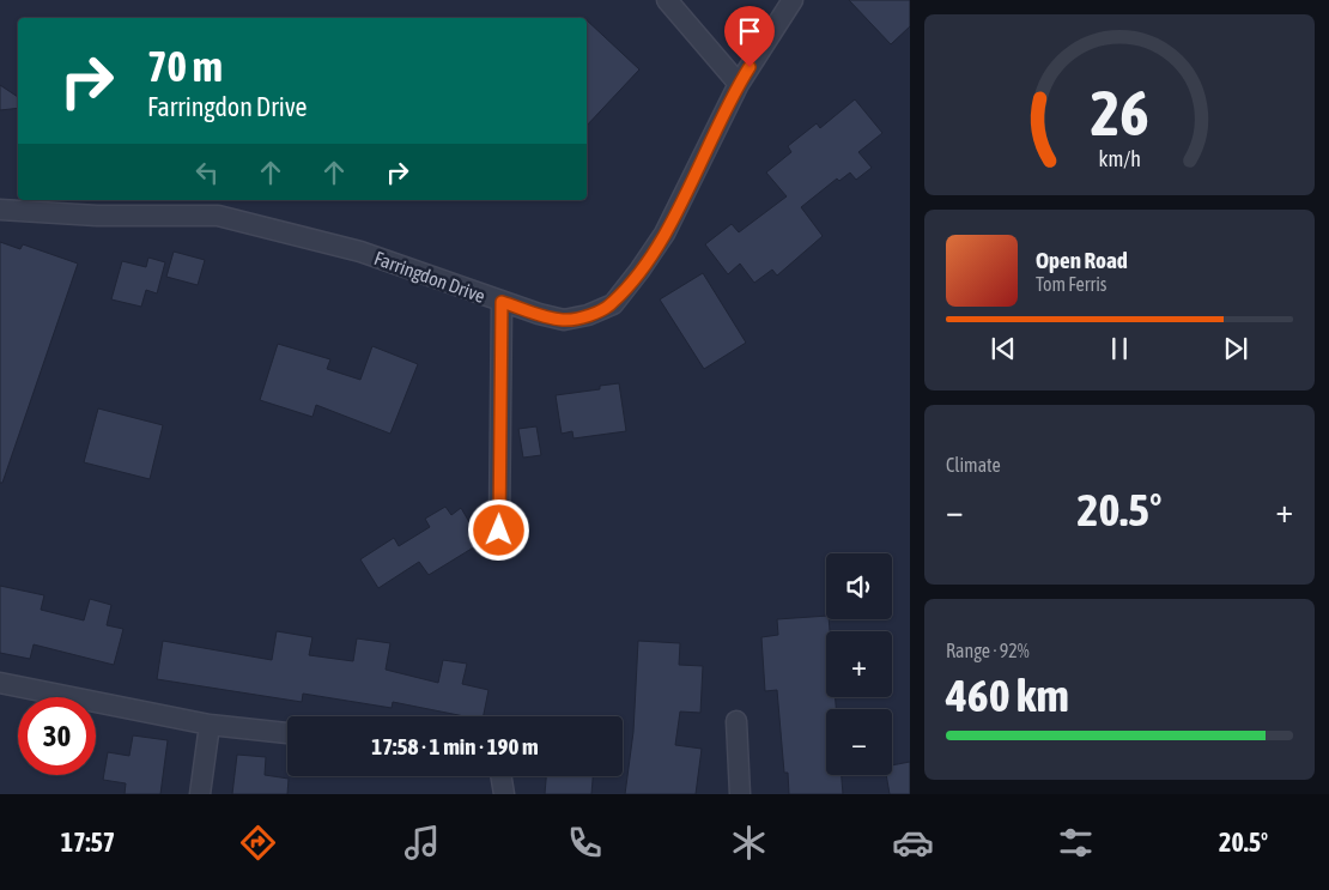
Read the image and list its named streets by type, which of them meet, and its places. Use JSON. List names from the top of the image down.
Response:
{
  "streets": {
    "street": ["Farringdon Drive"]
  },
  "page": {
    "turn": ["70 m", "Farringdon Drive"],
    "song": ["Open Road", "Tom Ferris"],
    "tile": [
      "Climate",
      ["Range · 92%", "460 km"]
    ],
    "heat": ["−", "20.5°", "+"],
    "map_buttons": ["+", "−"],
    "limit": "30",
    "trip": "17:58 · 1 min · 190 m",
    "tabs": ["17:57", "20.5°"],
    "gauge": ["26", "km/h"]
  }
}
